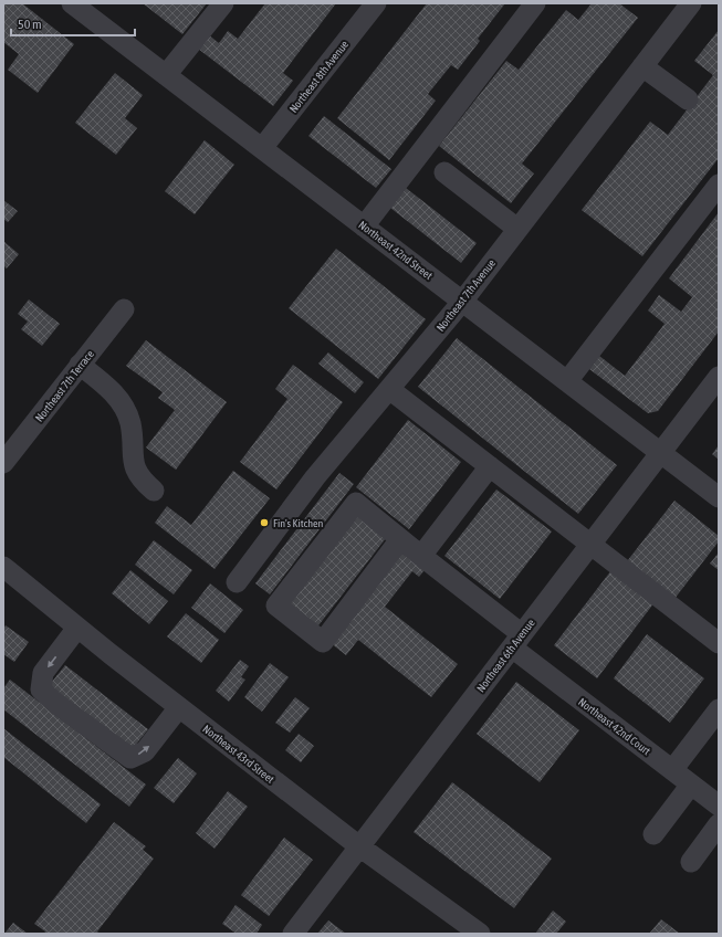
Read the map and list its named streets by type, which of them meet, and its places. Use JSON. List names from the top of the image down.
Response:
{
  "streets": {
    "street": [
      "Northeast 8th Avenue",
      "Northeast 42nd Street",
      "Northeast 7th Avenue",
      "Northeast 7th Terrace",
      "Northeast 6th Avenue",
      "Northeast 42nd Court",
      "Northeast 43rd Street"
    ]
  },
  "crossings": [
    ["Northeast 8th Avenue", "Northeast 42nd Street"],
    ["Northeast 42nd Street", "Northeast 7th Avenue"],
    ["Northeast 42nd Street", "Northeast 6th Avenue"],
    ["Northeast 6th Avenue", "Northeast 42nd Court"],
    ["Northeast 6th Avenue", "Northeast 43rd Street"]
  ],
  "places": ["Fin's Kitchen"],
  "scale_bar": "50 m"
}
